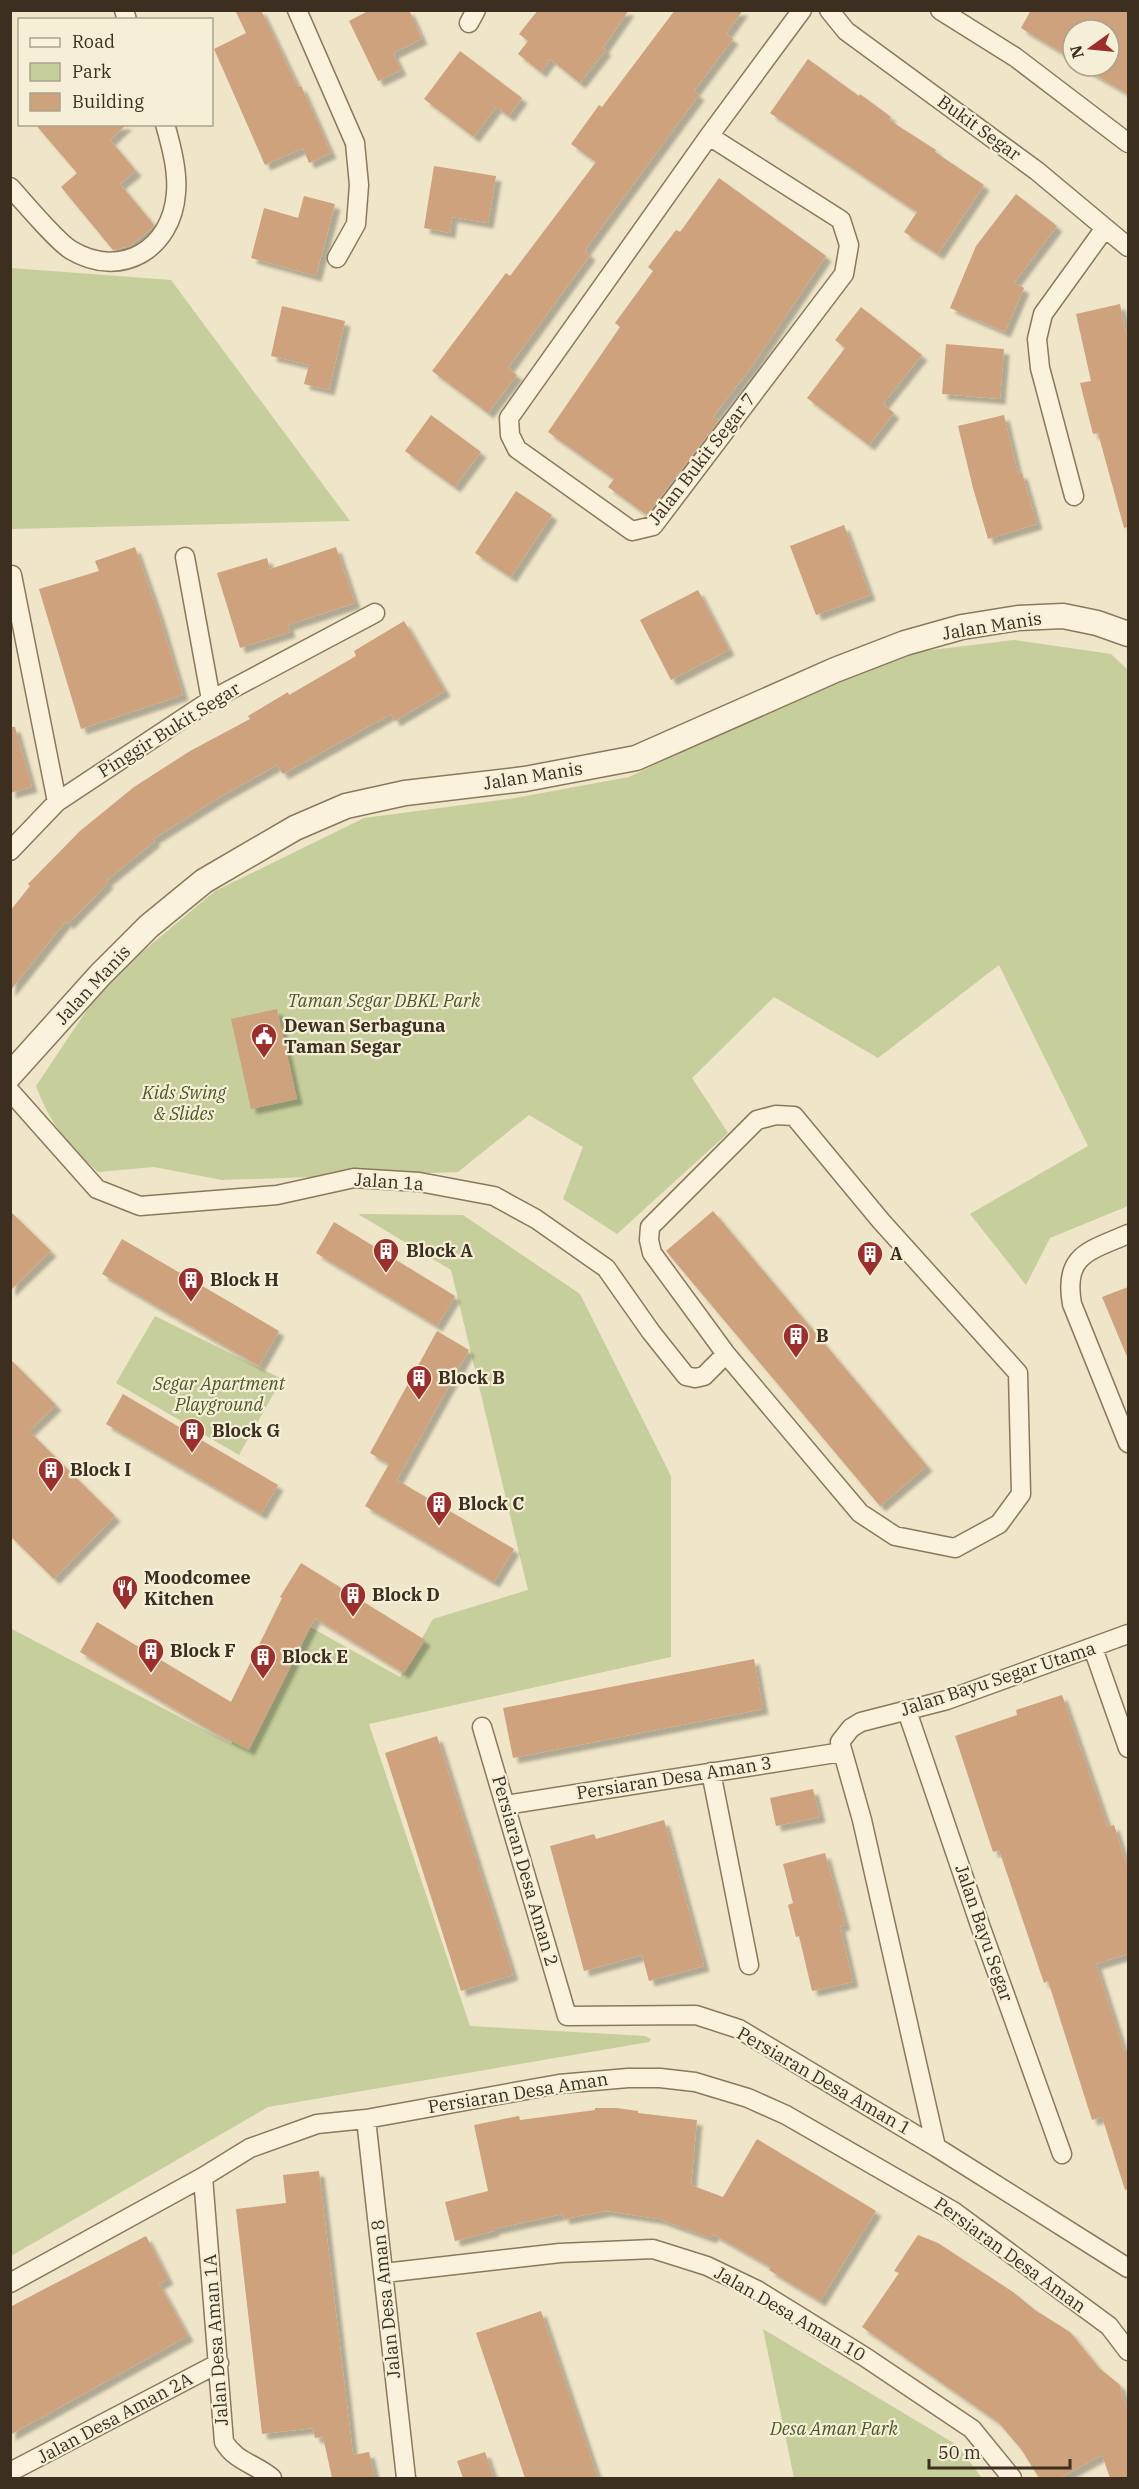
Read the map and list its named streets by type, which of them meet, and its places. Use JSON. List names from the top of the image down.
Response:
{
  "streets": {
    "street": [
      "Bukit Segar",
      "Jalan Bukit Segar 7",
      "Jalan Manis",
      "Pinggir Bukit Segar",
      "Jalan 1a",
      "Jalan Bayu Segar Utama",
      "Persiaran Desa Aman 3",
      "Persiaran Desa Aman 2",
      "Jalan Bayu Segar",
      "Persiaran Desa Aman 1",
      "Persiaran Desa Aman",
      "Jalan Desa Aman 8",
      "Jalan Desa Aman 10",
      "Jalan Desa Aman 1A",
      "Jalan Desa Aman 2A"
    ]
  },
  "crossings": [
    ["Jalan Bayu Segar Utama", "Persiaran Desa Aman 3"],
    ["Jalan Bayu Segar Utama", "Jalan Bayu Segar"],
    ["Persiaran Desa Aman 3", "Persiaran Desa Aman 2"],
    ["Persiaran Desa Aman 2", "Persiaran Desa Aman 1"],
    ["Persiaran Desa Aman", "Jalan Desa Aman 8"],
    ["Persiaran Desa Aman", "Jalan Desa Aman 1A"],
    ["Jalan Desa Aman 8", "Jalan Desa Aman 10"],
    ["Jalan Desa Aman 1A", "Jalan Desa Aman 2A"]
  ],
  "parks": [
    "Taman Segar DBKL Park",
    "Kids Swing & Slides",
    "Segar Apartment Playground",
    "Desa Aman Park"
  ],
  "places": {
    "public building": ["Dewan Serbaguna Taman Segar"],
    "building": [
      "Block A",
      "A",
      "Block H",
      "B",
      "Block B",
      "Block G",
      "Block I",
      "Block C",
      "Block D",
      "Block F",
      "Block E"
    ],
    "restaurant": ["Moodcomee Kitchen"]
  },
  "legend": ["Road", "Park", "Building"],
  "scale_bar": "50 m",
  "north": "left"
}
